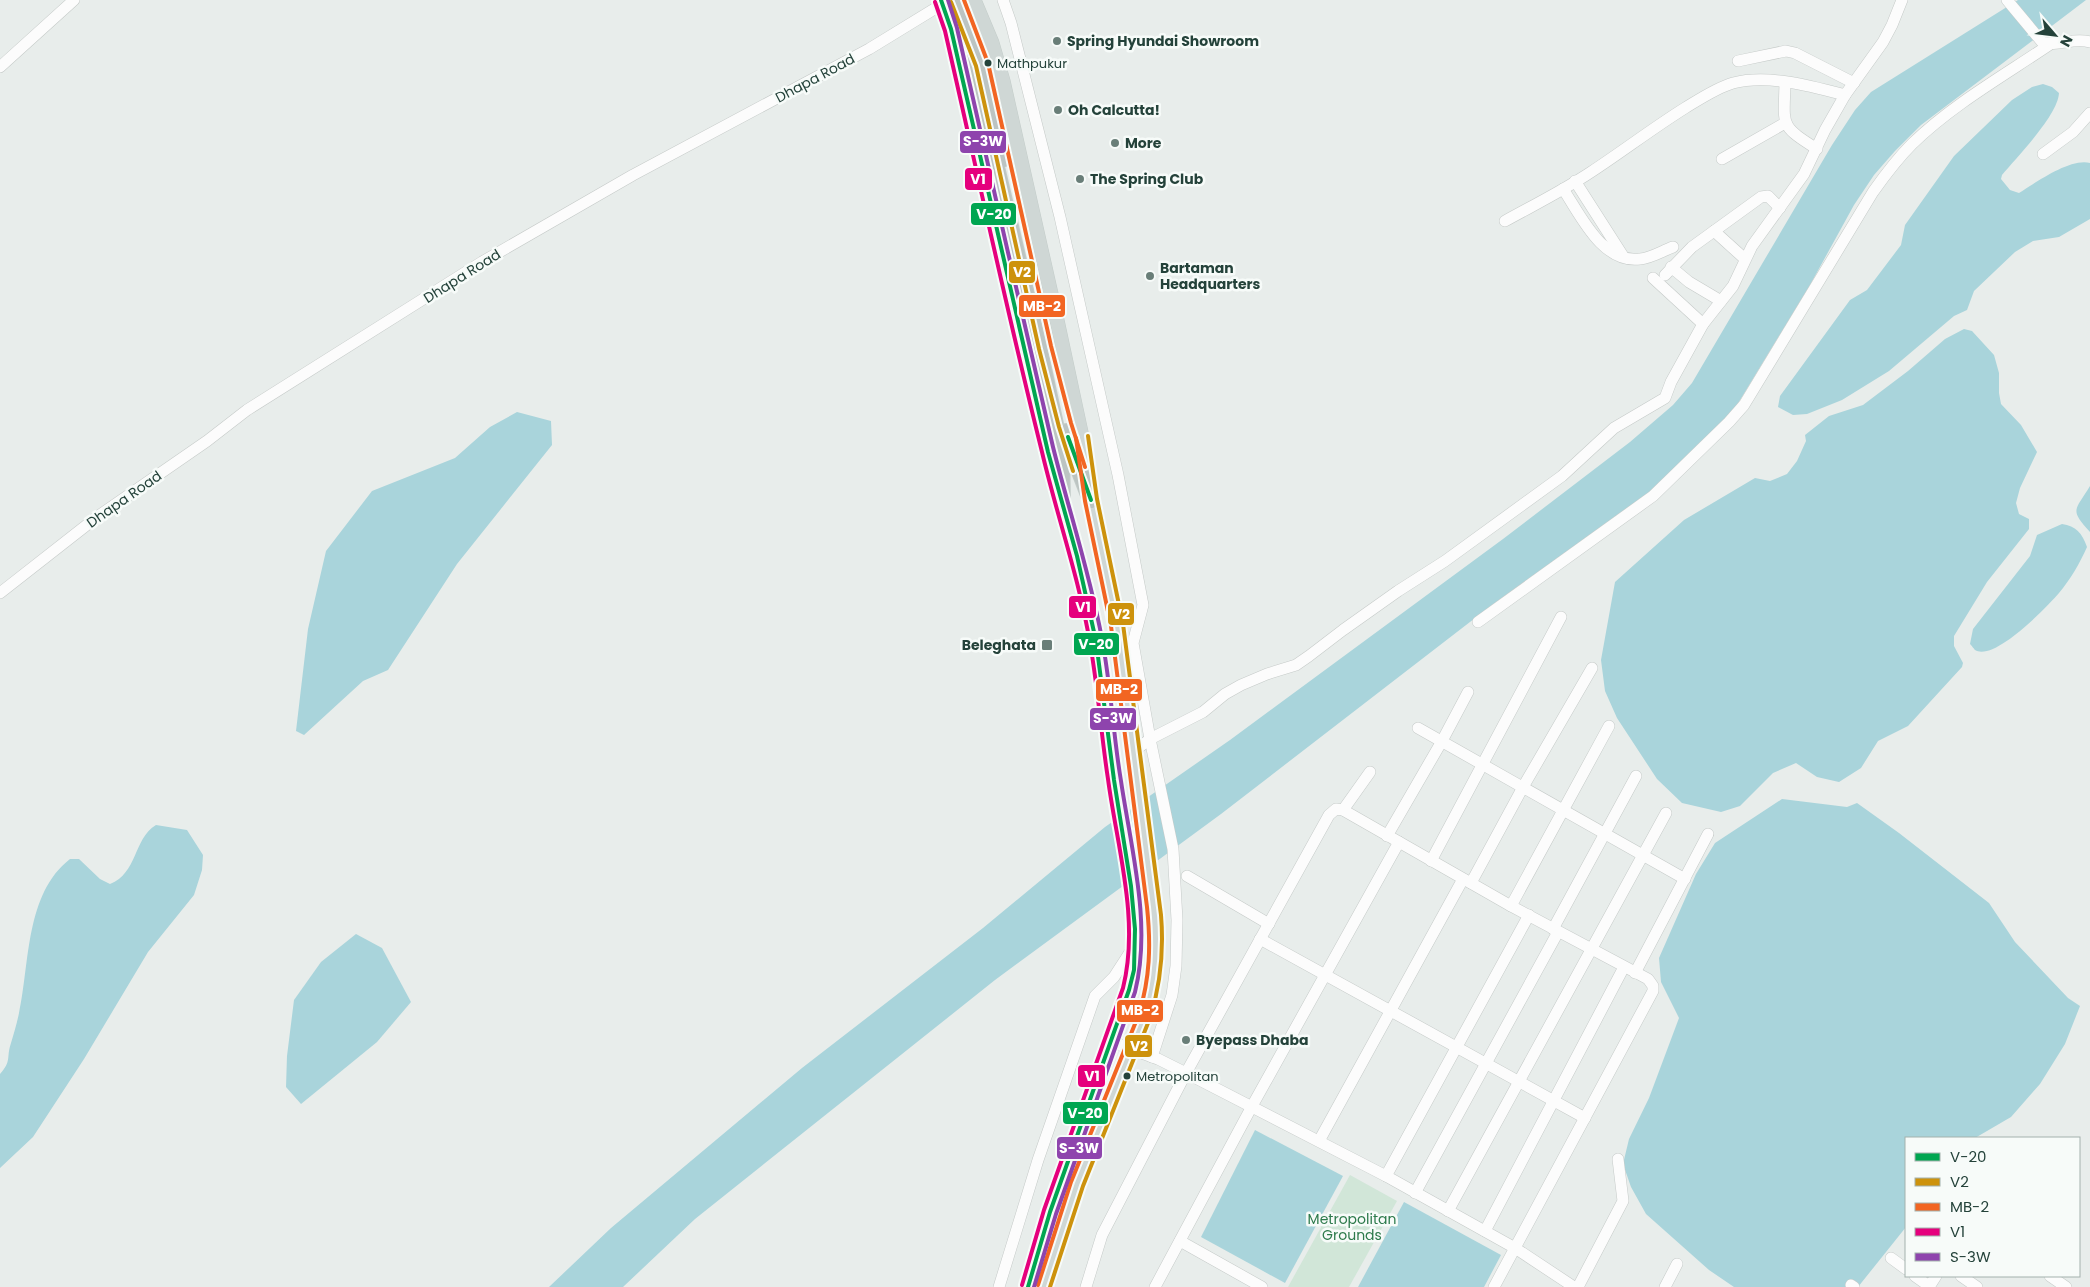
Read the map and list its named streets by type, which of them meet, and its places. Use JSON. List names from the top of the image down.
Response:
{
  "streets": {
    "street": ["Dhapa Road"]
  },
  "parks": ["Metropolitan Grounds"],
  "places": {
    "other": [
      "Spring Hyundai Showroom",
      "Mathpukur",
      "Oh Calcutta!",
      "More",
      "The Spring Club",
      "Bartaman Headquarters",
      "Byepass Dhaba",
      "Metropolitan"
    ],
    "transit": ["Beleghata"]
  },
  "lines": [
    "transit line V-20",
    "transit line MB-2",
    "transit line S-3W",
    "transit line V2",
    "transit line V1"
  ],
  "legend": [
    "V-20",
    "V2",
    "MB-2",
    "V1",
    "S-3W"
  ],
  "north": "bottom right"
}
